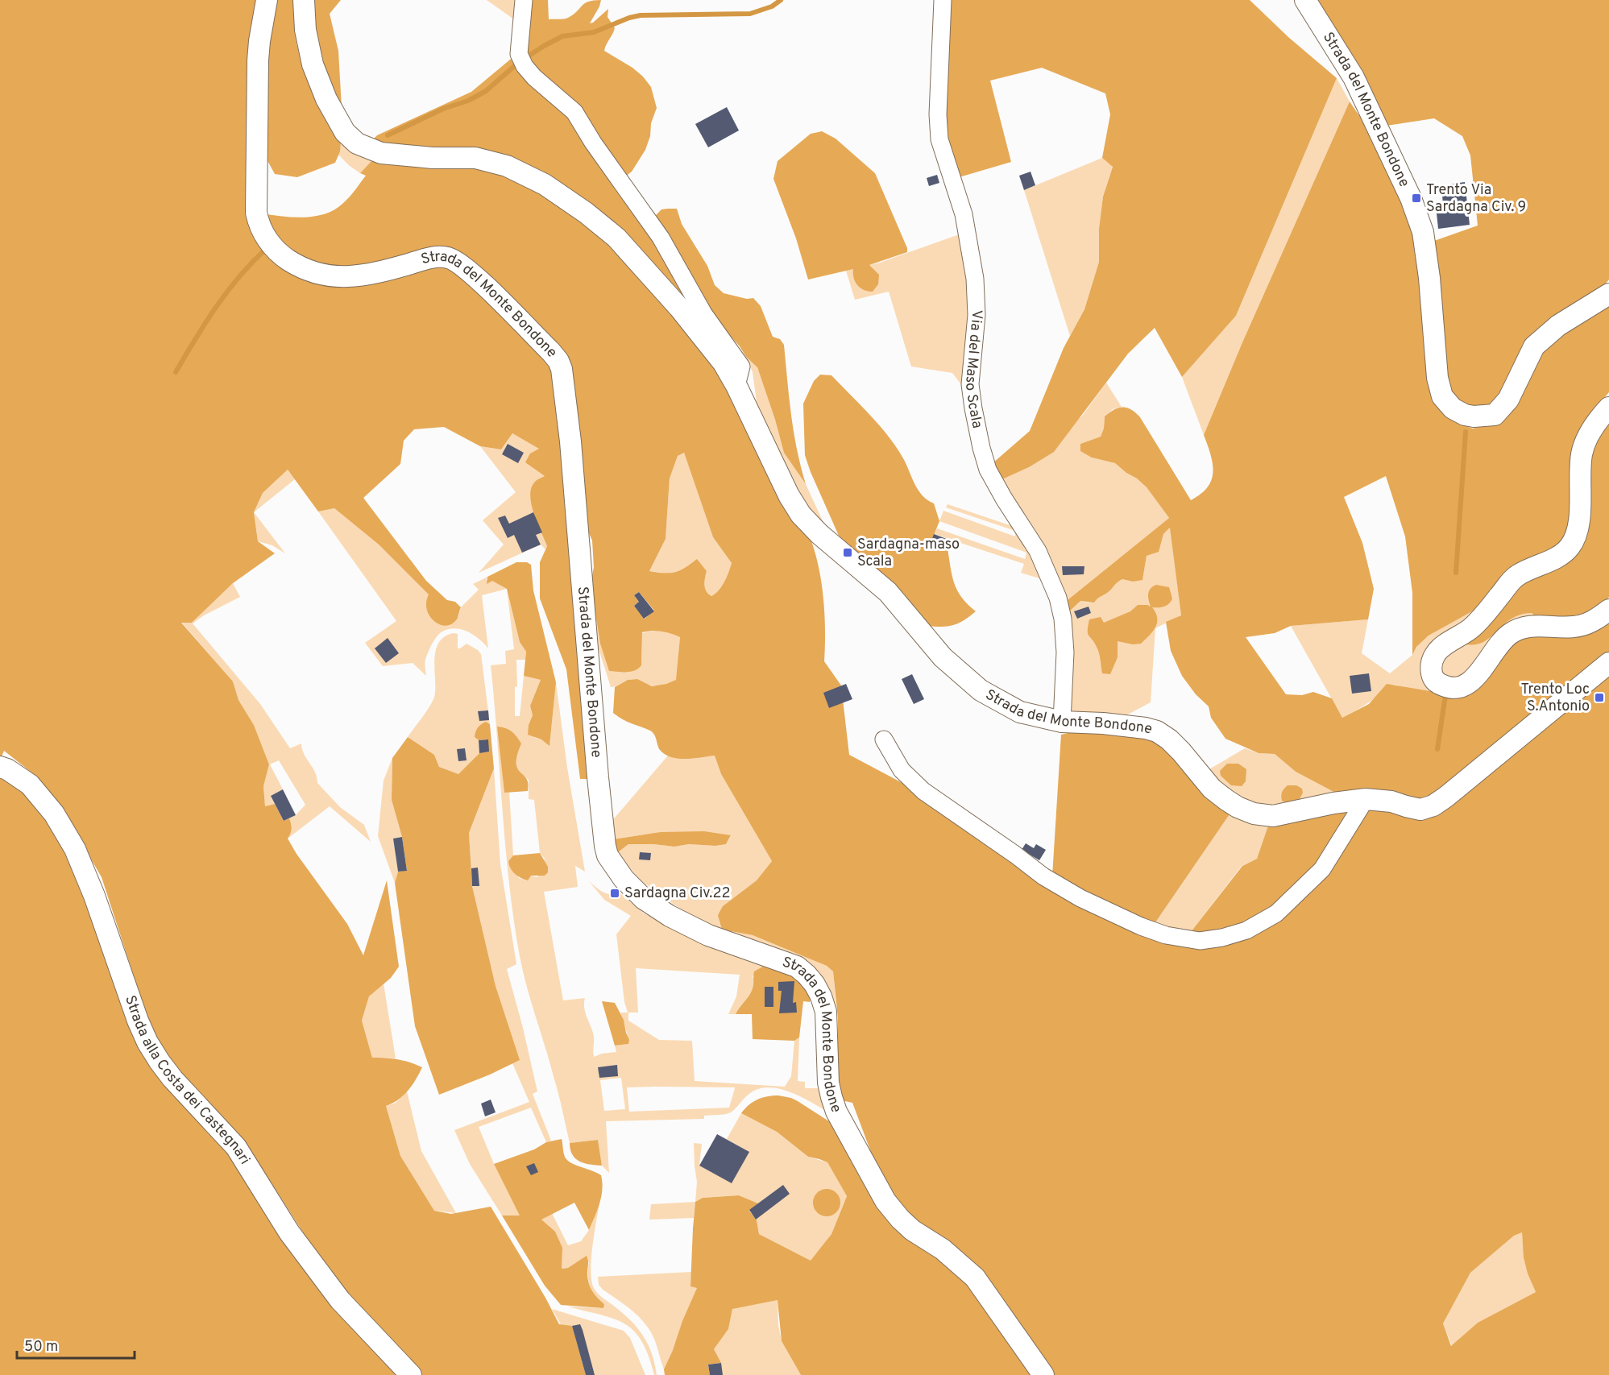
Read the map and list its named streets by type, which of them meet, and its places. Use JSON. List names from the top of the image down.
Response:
{
  "streets": {
    "street": ["Strada del Monte Bondone", "Via del Maso Scala", "Strada alla Costa dei Castegnari"]
  },
  "crossings": [
    ["Strada del Monte Bondone", "Via del Maso Scala"]
  ],
  "places": {
    "transit": [
      "Trento Via Sardagna Civ. 9",
      "Sardagna-maso Scala",
      "Trento Loc S.Antonio",
      "Sardagna Civ.22"
    ]
  },
  "scale_bar": "50 m"
}
